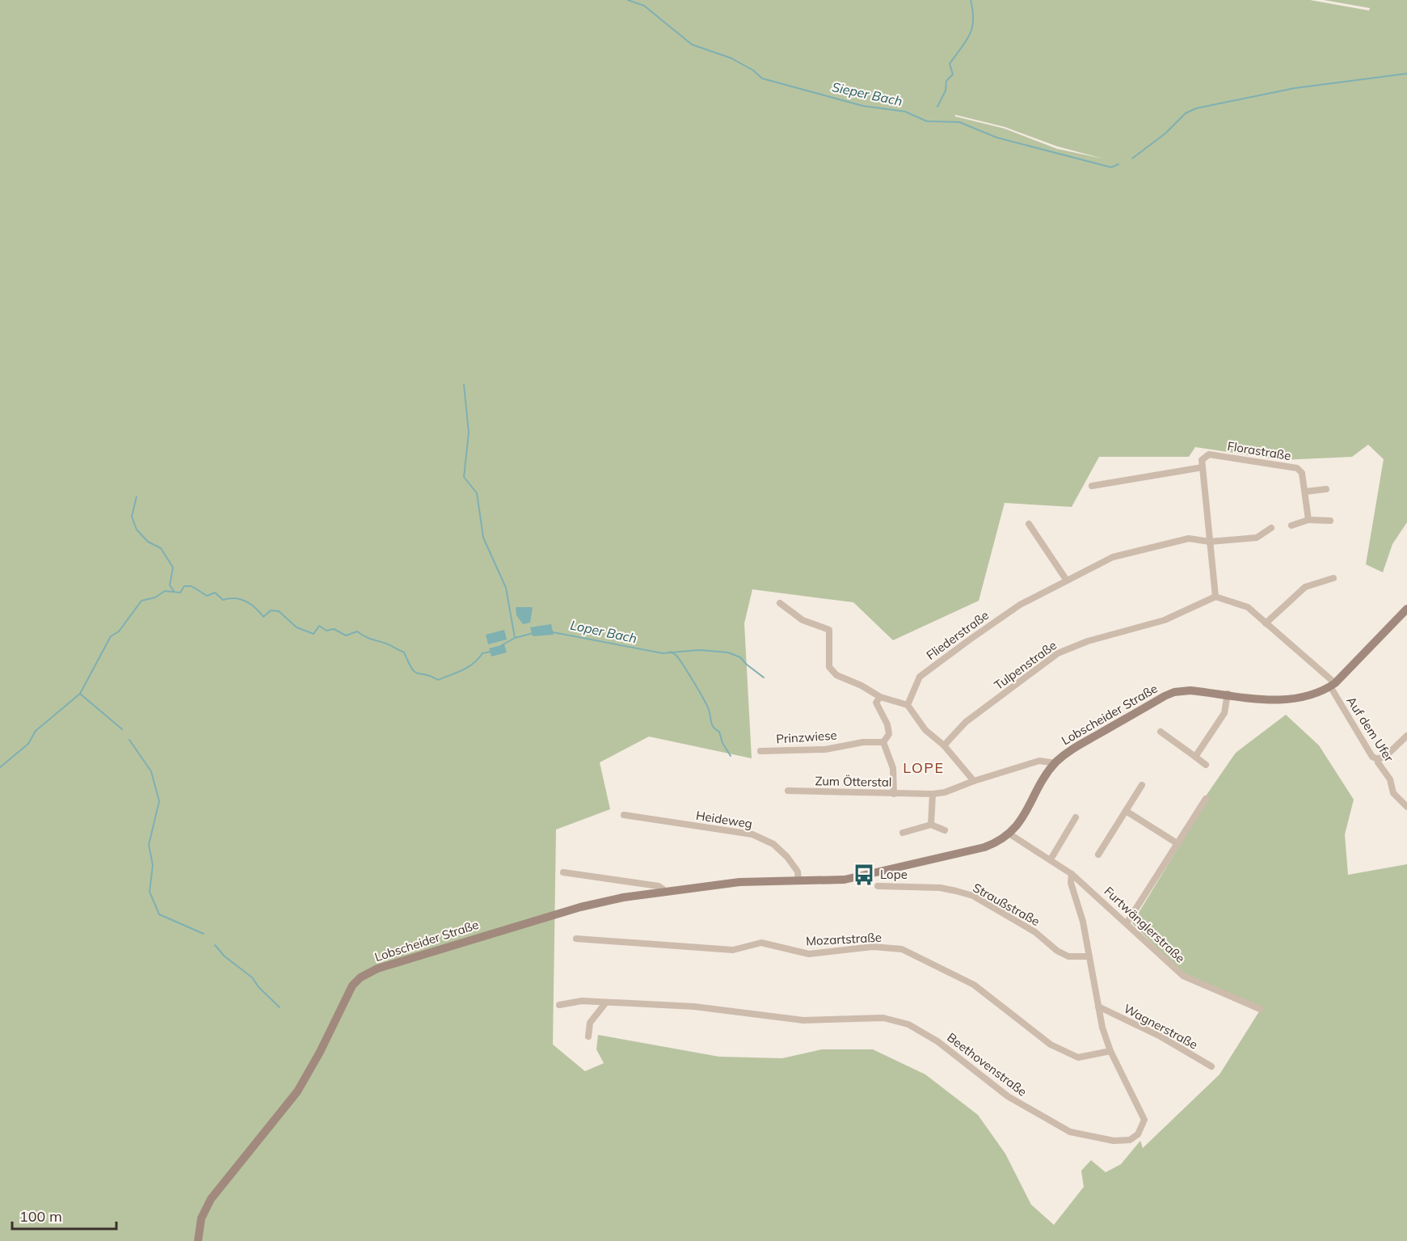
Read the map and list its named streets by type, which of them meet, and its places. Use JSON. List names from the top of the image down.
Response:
{
  "streets": {
    "street": [
      "Florastraße",
      "Fliederstraße",
      "Tulpenstraße",
      "Lobscheider Straße",
      "Auf dem Ufer",
      "Prinzwiese",
      "Zum Ötterstal",
      "Heideweg",
      "Straußstraße",
      "Furtwänglerstraße",
      "Mozartstraße",
      "Wagnerstraße",
      "Beethovenstraße"
    ]
  },
  "crossings": [
    ["Lobscheider Straße", "Auf dem Ufer"],
    ["Lobscheider Straße", "Heideweg"],
    ["Straußstraße", "Beethovenstraße"],
    ["Furtwänglerstraße", "Beethovenstraße"],
    ["Mozartstraße", "Beethovenstraße"],
    ["Wagnerstraße", "Beethovenstraße"]
  ],
  "districts": ["LOPE"],
  "water": ["Sieper Bach", "Loper Bach"],
  "places": {
    "bus stop": ["Lope"]
  },
  "scale_bar": "100 m"
}
